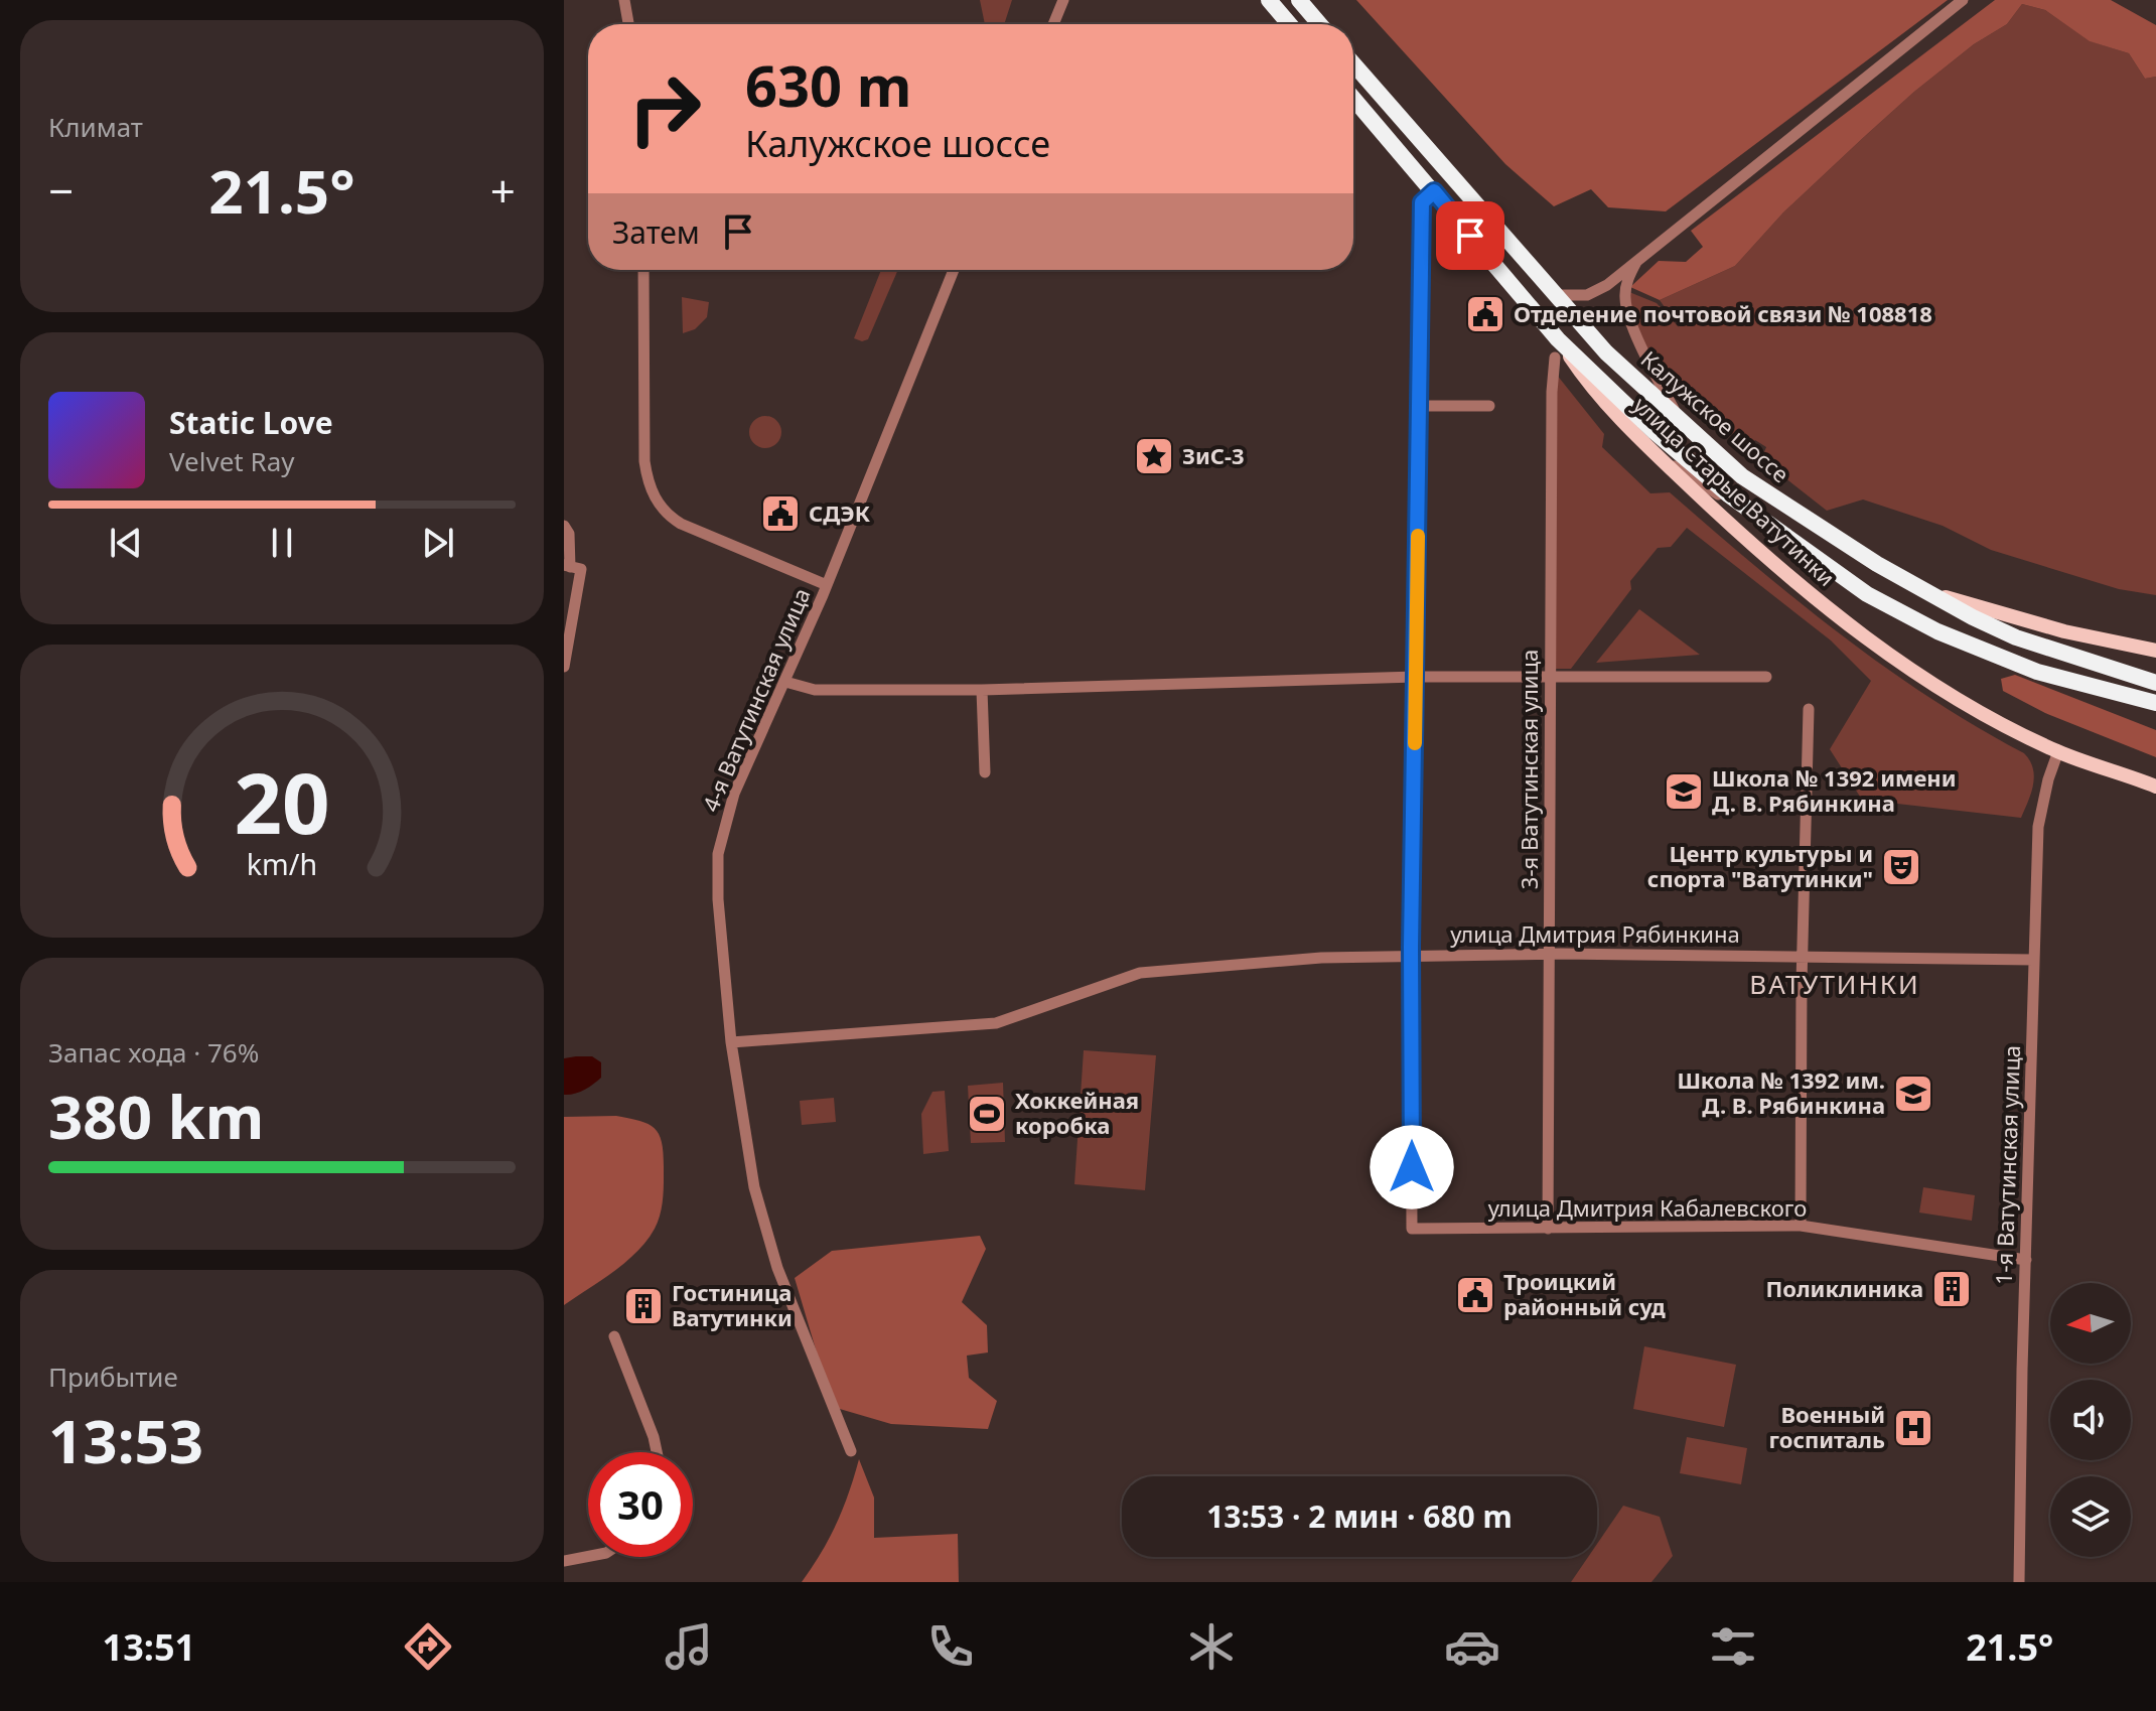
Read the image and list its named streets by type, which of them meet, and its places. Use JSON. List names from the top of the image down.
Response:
{
  "streets": {
    "highway": ["Калужское шоссе"],
    "main road": ["улица Старые Ватутинки"],
    "street": [
      "4-я Ватутинская улица",
      "3-я Ватутинская улица",
      "улица Дмитрия Рябинкина",
      "1-я Ватутинская улица",
      "улица Дмитрия Кабалевского"
    ]
  },
  "crossings": [
    ["улица Старые Ватутинки", "1-я Ватутинская улица"],
    ["4-я Ватутинская улица", "улица Дмитрия Рябинкина"],
    ["3-я Ватутинская улица", "улица Дмитрия Рябинкина"],
    ["3-я Ватутинская улица", "улица Дмитрия Кабалевского"],
    ["улица Дмитрия Рябинкина", "1-я Ватутинская улица"],
    ["улица Дмитрия Рябинкина", "улица Дмитрия Кабалевского"],
    ["1-я Ватутинская улица", "улица Дмитрия Кабалевского"]
  ],
  "districts": ["ВАТУТИНКИ"],
  "places": {
    "public building": ["Отделение почтовой связи № 108818", "СДЭК", "Троицкий районный суд"],
    "place": ["ЗиС-3"],
    "school or university": ["Школа № 1392 имени Д. В. Рябинкина", "Школа № 1392 им. Д. В. Рябинкина"],
    "theatre": ["Центр культуры и спорта \"Ватутинки\""],
    "sports": ["Хоккейная коробка"],
    "building": ["Поликлиника", "Гостиница Ватутинки"],
    "hospital": ["Военный госпиталь"]
  },
  "north": "left",
  "page": {
    "tile": [
      "Климат",
      ["Запас хода · 76%", "380 km"],
      ["Прибытие", "13:53"]
    ],
    "turn": ["630 m", "Калужское шоссе"],
    "heat": ["−", "21.5°", "+"],
    "then": "Затем",
    "song": ["Static Love", "Velvet Ray"],
    "limit": "30",
    "trip": "13:53 · 2 мин · 680 m",
    "tabs": ["13:51", "21.5°"],
    "gauge": ["20", "km/h"]
  }
}
